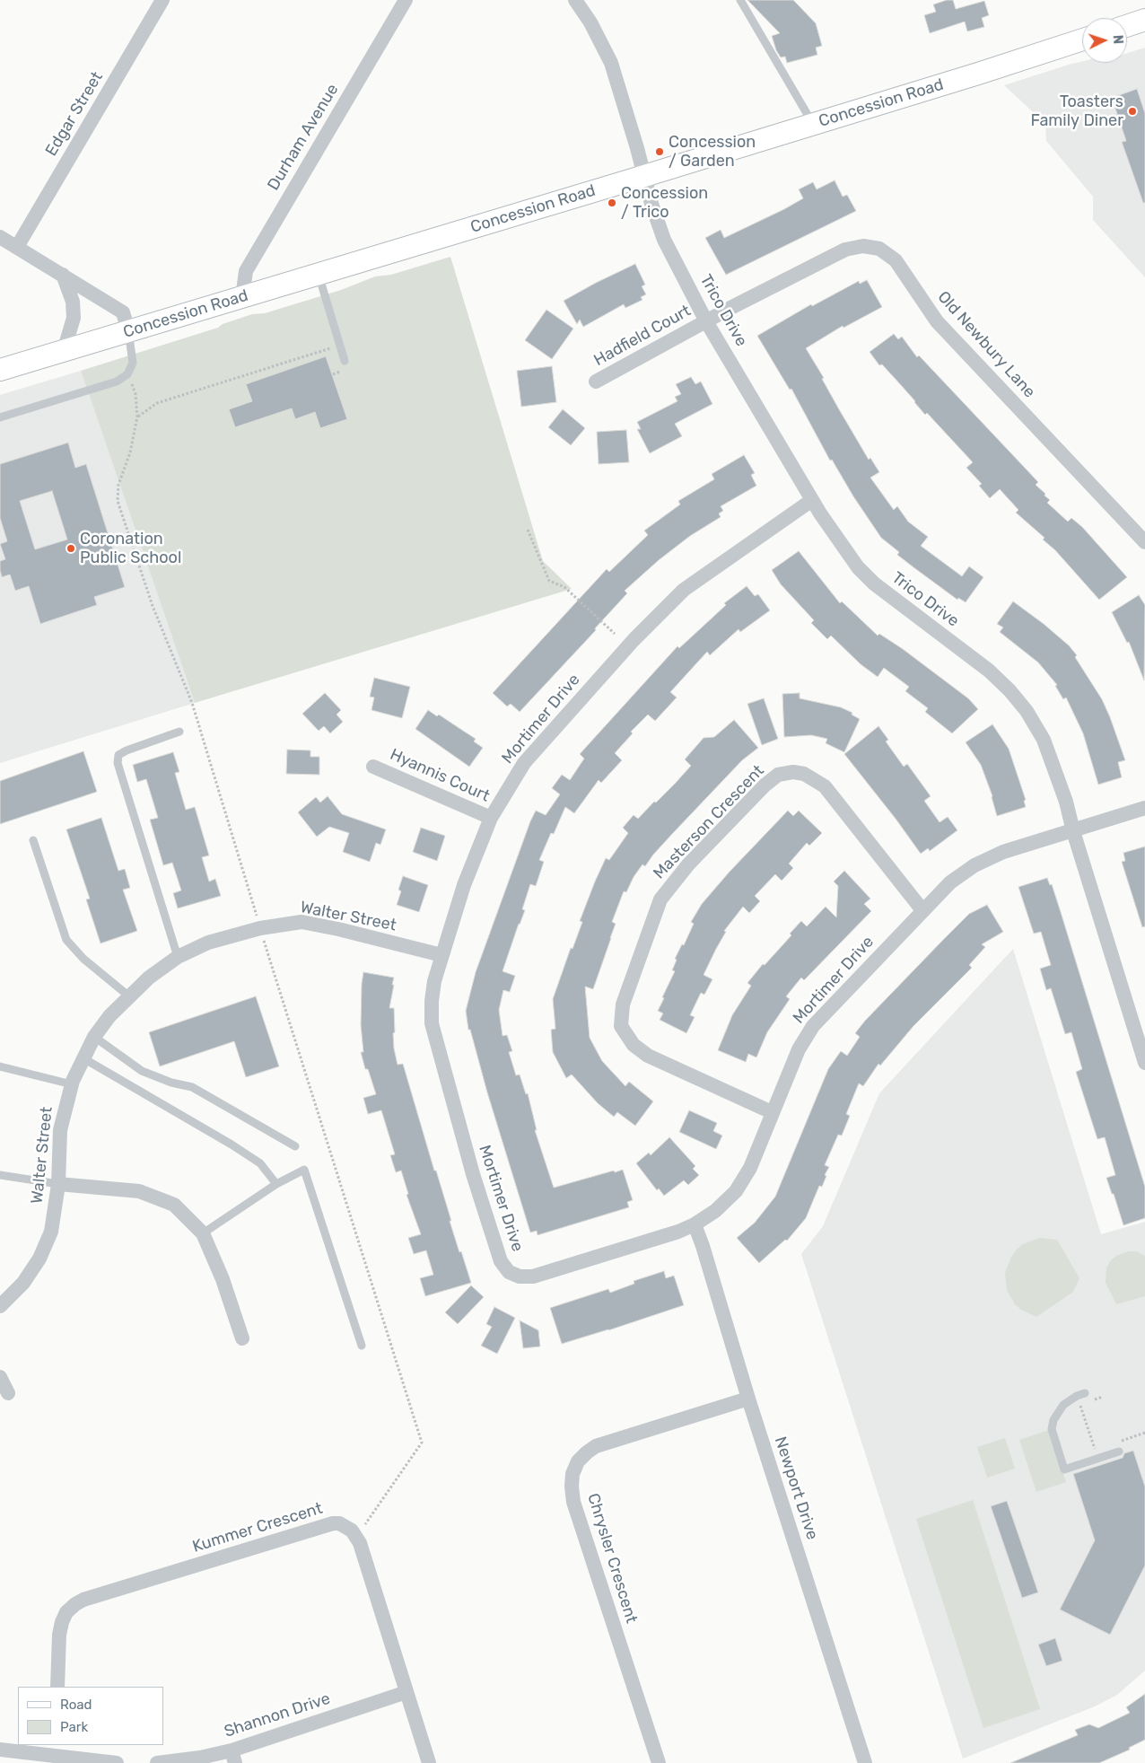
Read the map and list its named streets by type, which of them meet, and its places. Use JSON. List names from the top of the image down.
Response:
{
  "streets": {
    "main road": ["Concession Road"],
    "street": [
      "Edgar Street",
      "Durham Avenue",
      "Trico Drive",
      "Hadfield Court",
      "Old Newbury Lane",
      "Mortimer Drive",
      "Hyannis Court",
      "Masterson Crescent",
      "Walter Street",
      "Newport Drive",
      "Kummer Crescent",
      "Chrysler Crescent",
      "Shannon Drive"
    ]
  },
  "crossings": [
    ["Concession Road", "Durham Avenue"],
    ["Concession Road", "Trico Drive"],
    ["Trico Drive", "Hadfield Court"],
    ["Trico Drive", "Old Newbury Lane"],
    ["Trico Drive", "Mortimer Drive"],
    ["Hadfield Court", "Old Newbury Lane"],
    ["Mortimer Drive", "Hyannis Court"],
    ["Mortimer Drive", "Masterson Crescent"],
    ["Mortimer Drive", "Walter Street"],
    ["Mortimer Drive", "Newport Drive"],
    ["Newport Drive", "Chrysler Crescent"]
  ],
  "places": [
    "Toasters Family Diner",
    "Concession / Garden",
    "Concession / Trico",
    "Coronation Public School"
  ],
  "legend": ["Road", "Park"],
  "north": "right"
}
